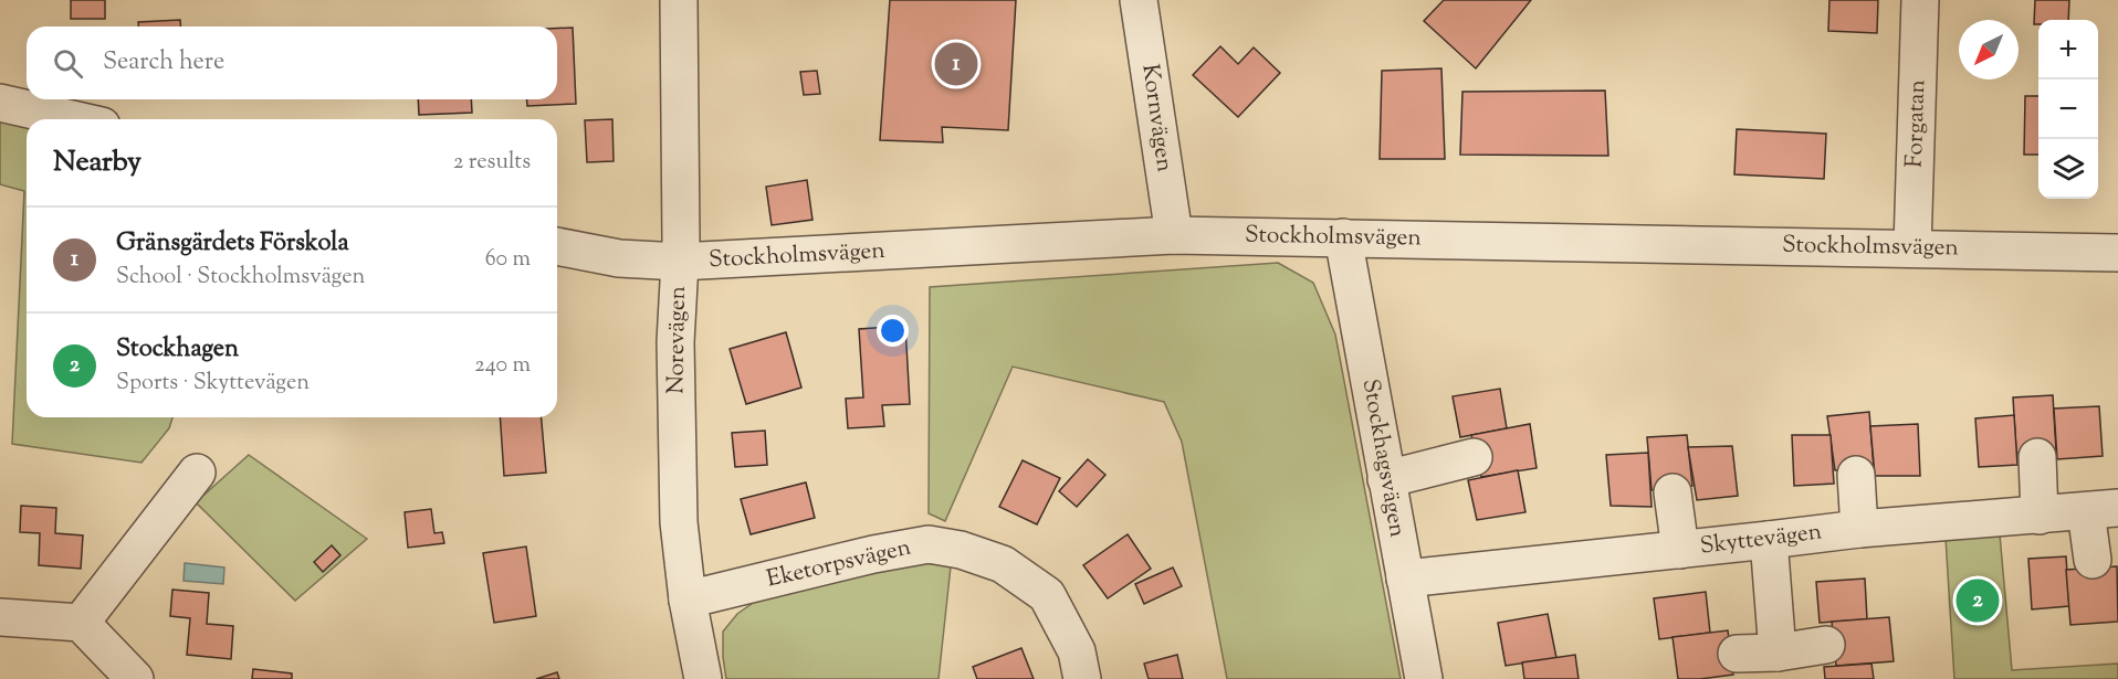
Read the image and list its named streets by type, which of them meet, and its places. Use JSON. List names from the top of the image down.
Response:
{
  "streets": {
    "street": [
      "Kornvägen",
      "Forgatan",
      "Stockholmsvägen",
      "Norevägen",
      "Stockhagsvägen",
      "Skyttevägen",
      "Eketorpsvägen"
    ]
  },
  "crossings": [
    ["Kornvägen", "Stockholmsvägen"],
    ["Forgatan", "Stockholmsvägen"],
    ["Stockholmsvägen", "Norevägen"],
    ["Stockholmsvägen", "Stockhagsvägen"],
    ["Norevägen", "Eketorpsvägen"],
    ["Stockhagsvägen", "Skyttevägen"]
  ],
  "north": "bottom left",
  "page": {
    "map_buttons": ["+", "−"],
    "search": "Search here",
    "pins": ["1", "2"],
    "heading": ["Nearby", "2 results"],
    "list": [
      {
        "mark": "1",
        "name": "Gränsgärdets Förskola",
        "note": "School · Stockholmsvägen",
        "value": "60 m"
      },
      {
        "mark": "2",
        "name": "Stockhagen",
        "note": "Sports · Skyttevägen",
        "value": "240 m"
      }
    ]
  }
}
